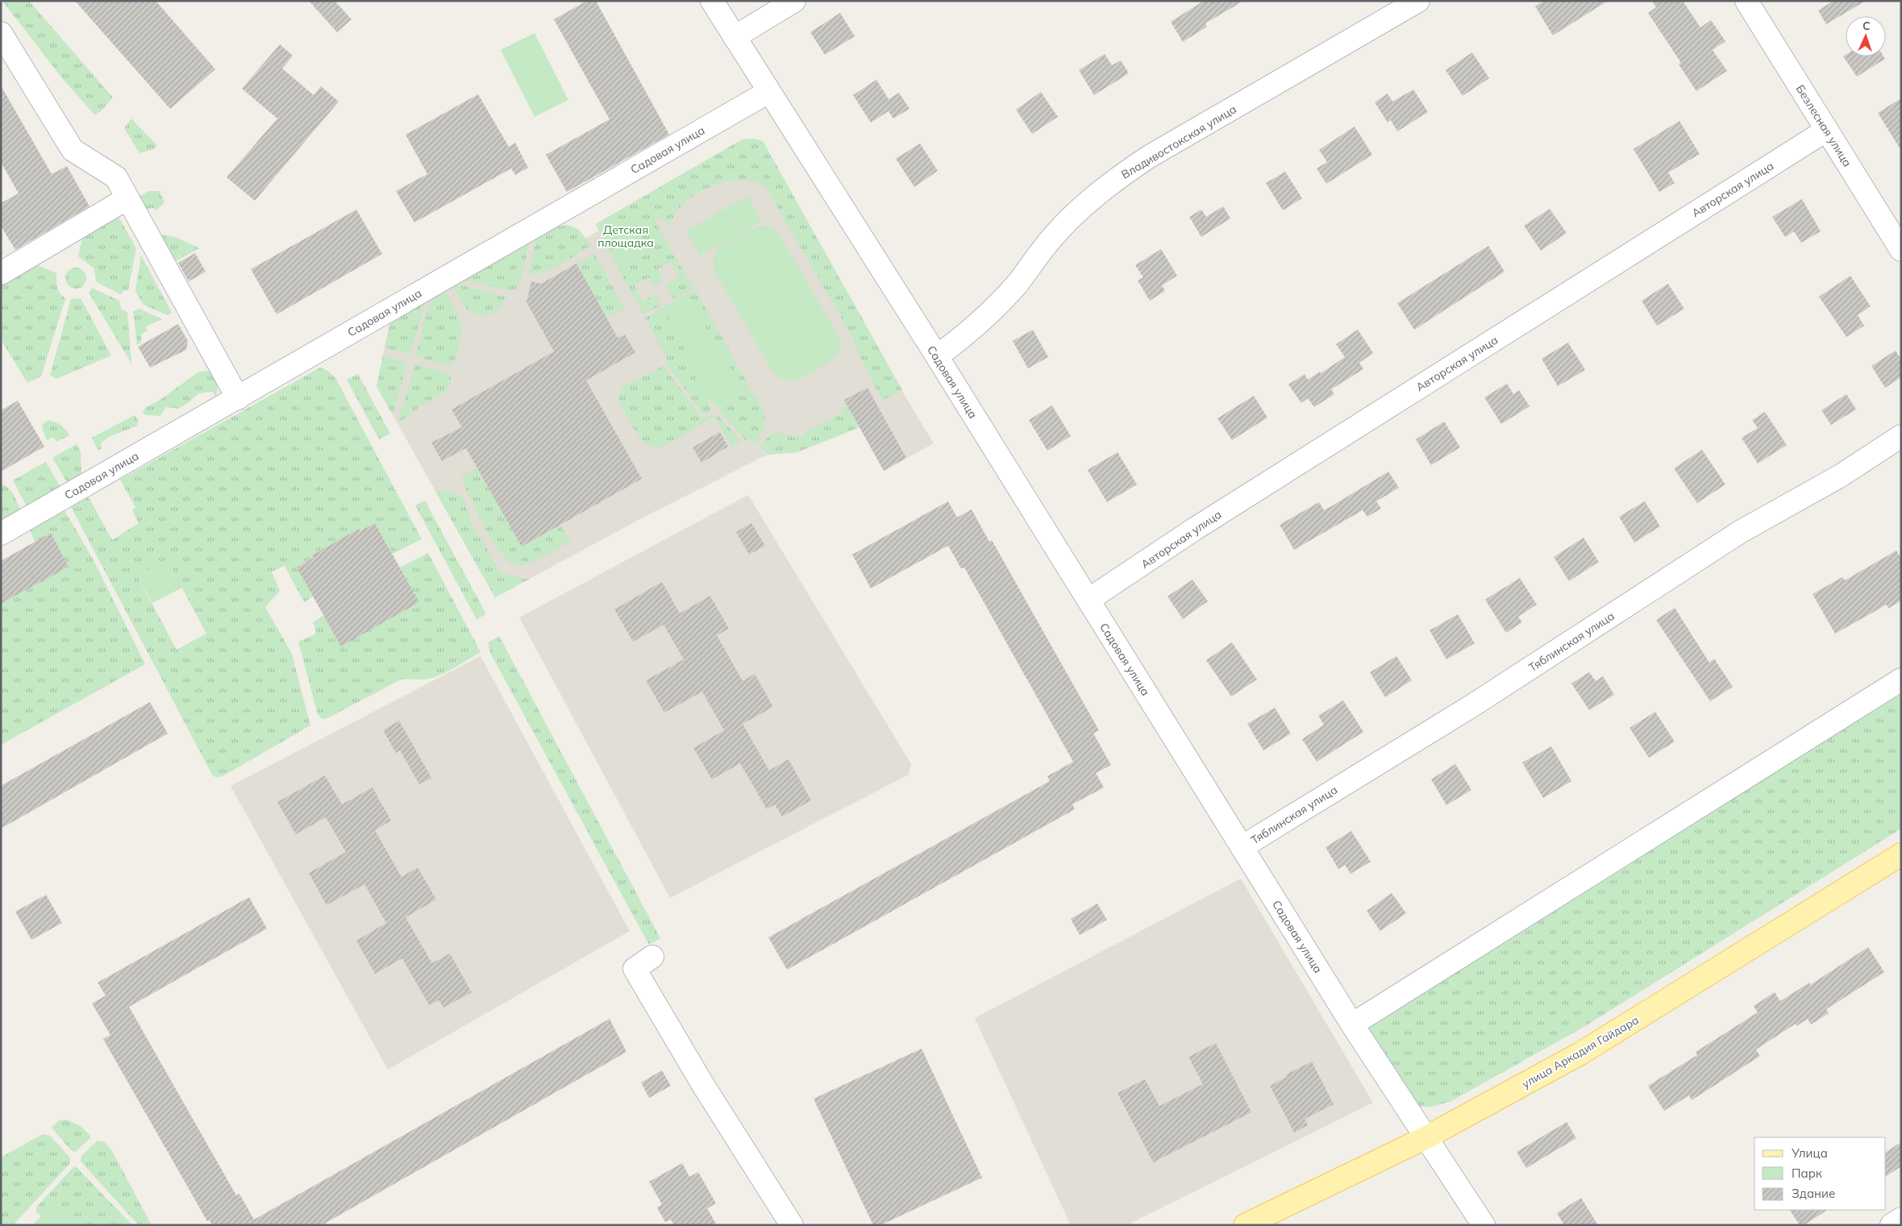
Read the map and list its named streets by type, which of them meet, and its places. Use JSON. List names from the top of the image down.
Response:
{
  "streets": {
    "main road": ["улица Аркадия Гайдара"],
    "street": [
      "Безлесная улица",
      "Владивостокская улица",
      "Садовая улица",
      "Авторская улица",
      "Тяблинская улица"
    ]
  },
  "crossings": [
    ["Безлесная улица", "Авторская улица"],
    ["Владивостокская улица", "Садовая улица"],
    ["Садовая улица", "Авторская улица"],
    ["Садовая улица", "Тяблинская улица"],
    ["Садовая улица", "улица Аркадия Гайдара"]
  ],
  "parks": ["Детская площадка"],
  "legend": ["Улица", "Парк", "Здание"],
  "north": "top"
}
